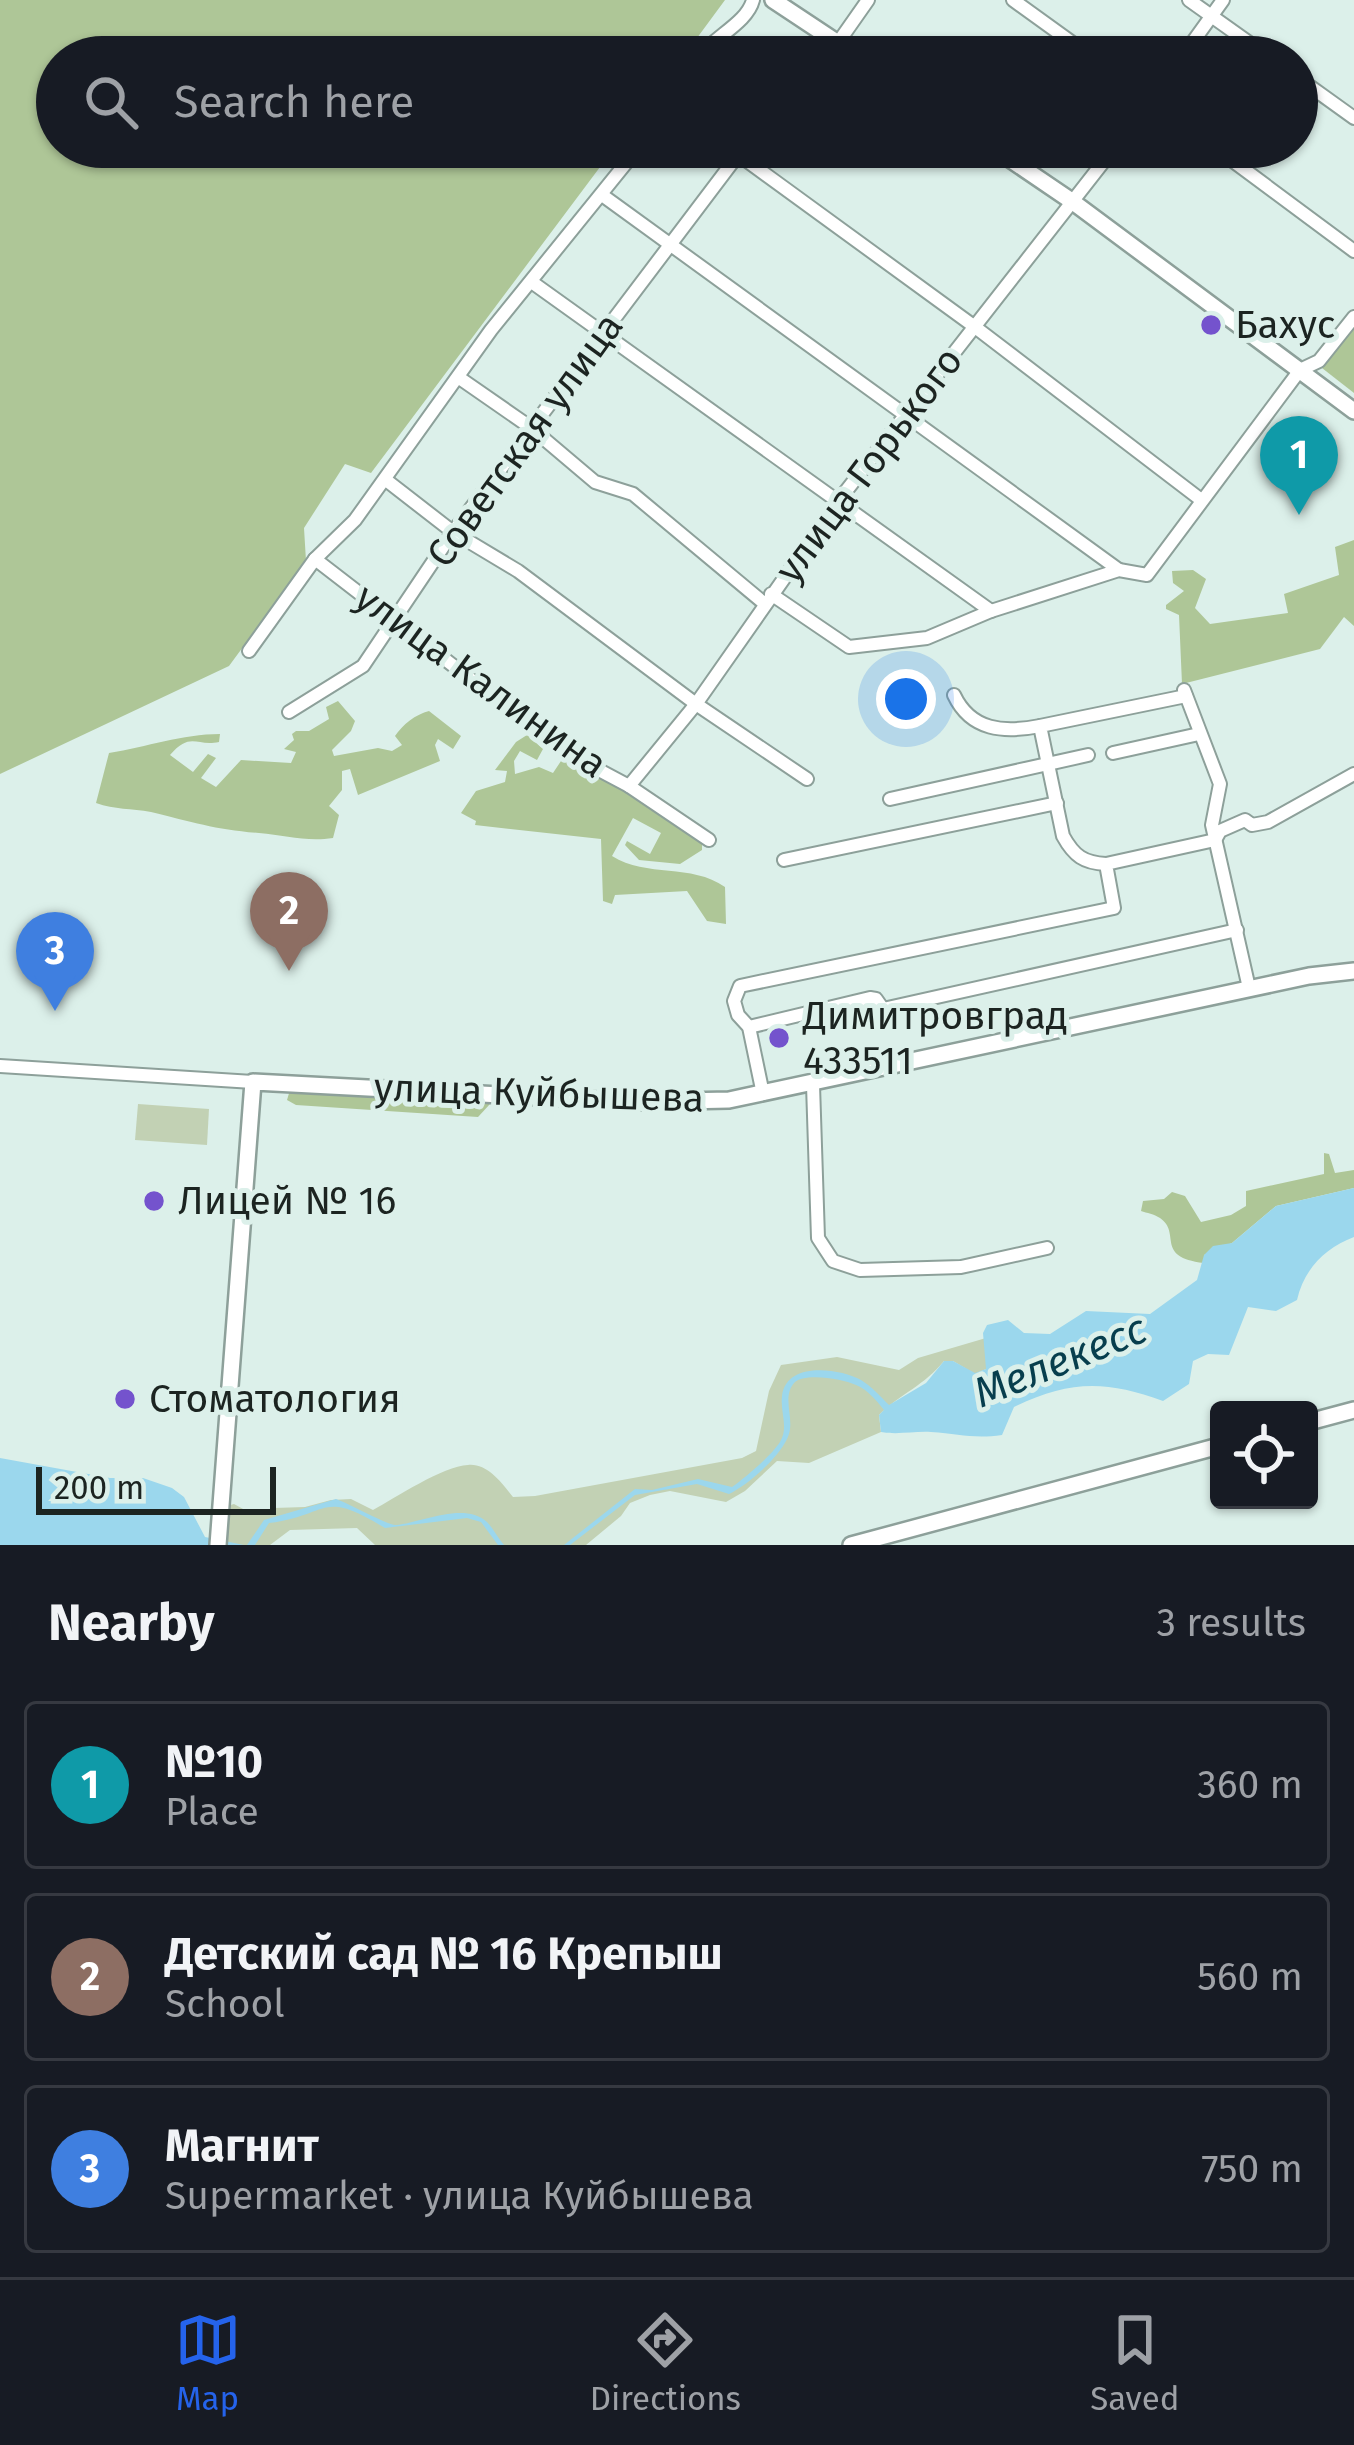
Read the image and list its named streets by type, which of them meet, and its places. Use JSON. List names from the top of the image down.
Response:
{
  "streets": {
    "main road": ["улица Куйбышева"],
    "street": ["Советская улица", "улица Горького", "улица Калинина"]
  },
  "crossings": [
    ["Советская улица", "улица Калинина"],
    ["улица Горького", "улица Калинина"]
  ],
  "water": ["Мелекесс"],
  "places": [
    "Бахус",
    "Димитровград 433511",
    "Лицей № 16",
    "Стоматология"
  ],
  "scale_bar": "200 m",
  "page": {
    "search": "Search here",
    "pins": ["1", "2", "3"],
    "scale": "200 m",
    "heading": ["Nearby", "3 results"],
    "list": [
      {
        "mark": "1",
        "name": "№10",
        "note": "Place",
        "value": "360 m"
      },
      {
        "mark": "2",
        "name": "Детский сад № 16 Крепыш",
        "note": "School",
        "value": "560 m"
      },
      {
        "mark": "3",
        "name": "Магнит",
        "note": "Supermarket · улица Куйбышева",
        "value": "750 m"
      }
    ],
    "nav": ["Map", "Directions", "Saved"]
  }
}
